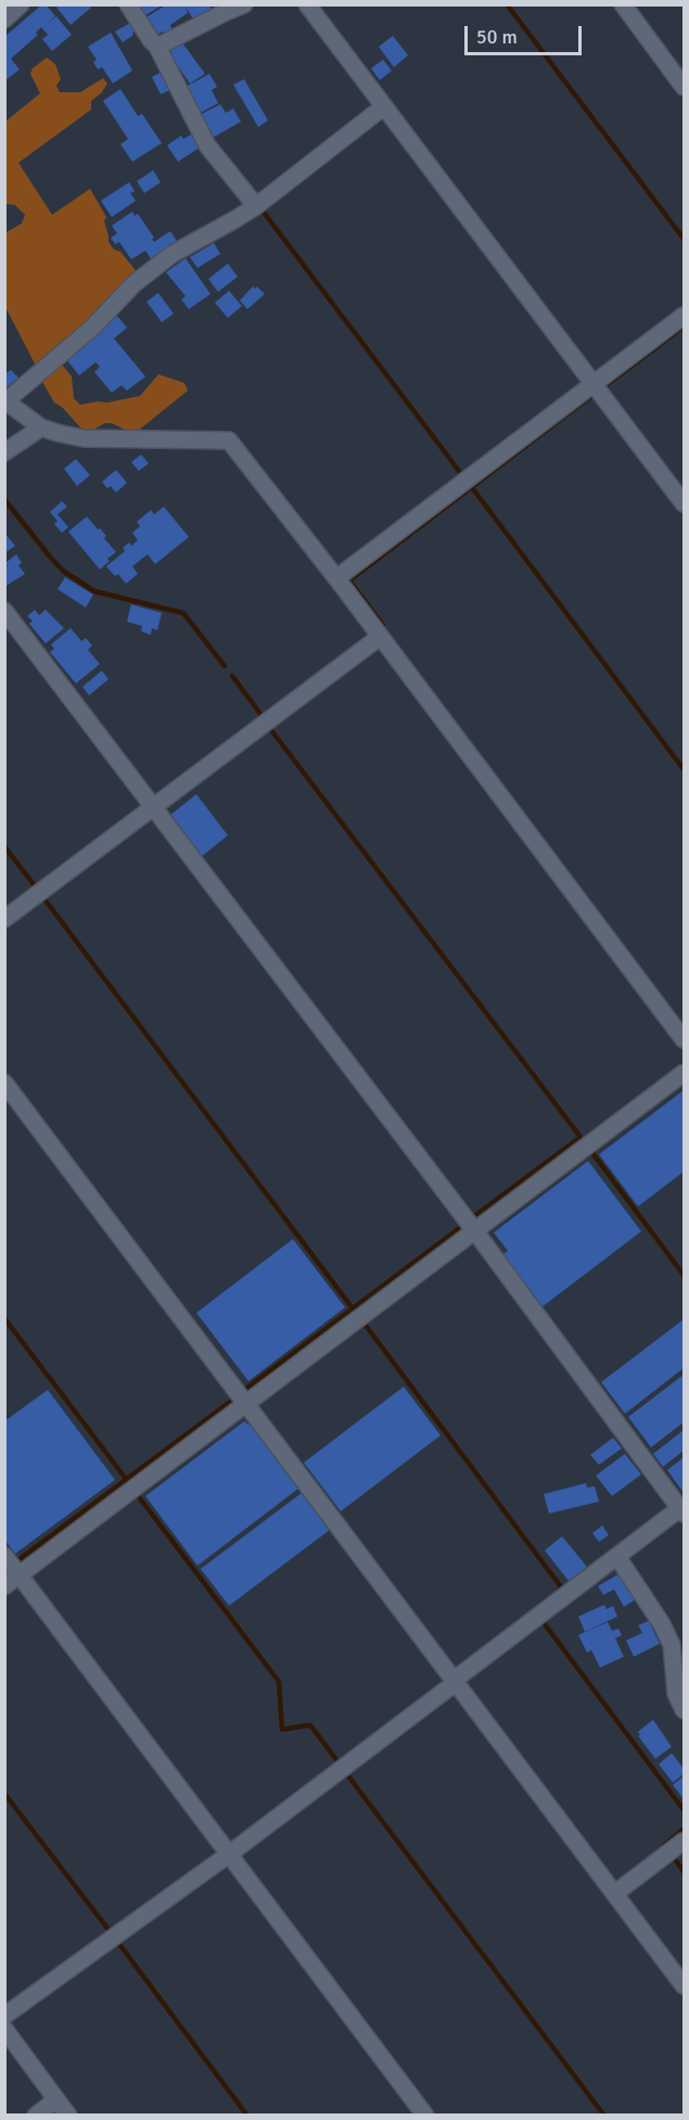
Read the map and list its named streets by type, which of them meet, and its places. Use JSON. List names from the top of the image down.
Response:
{
  "scale_bar": "50 m"
}
